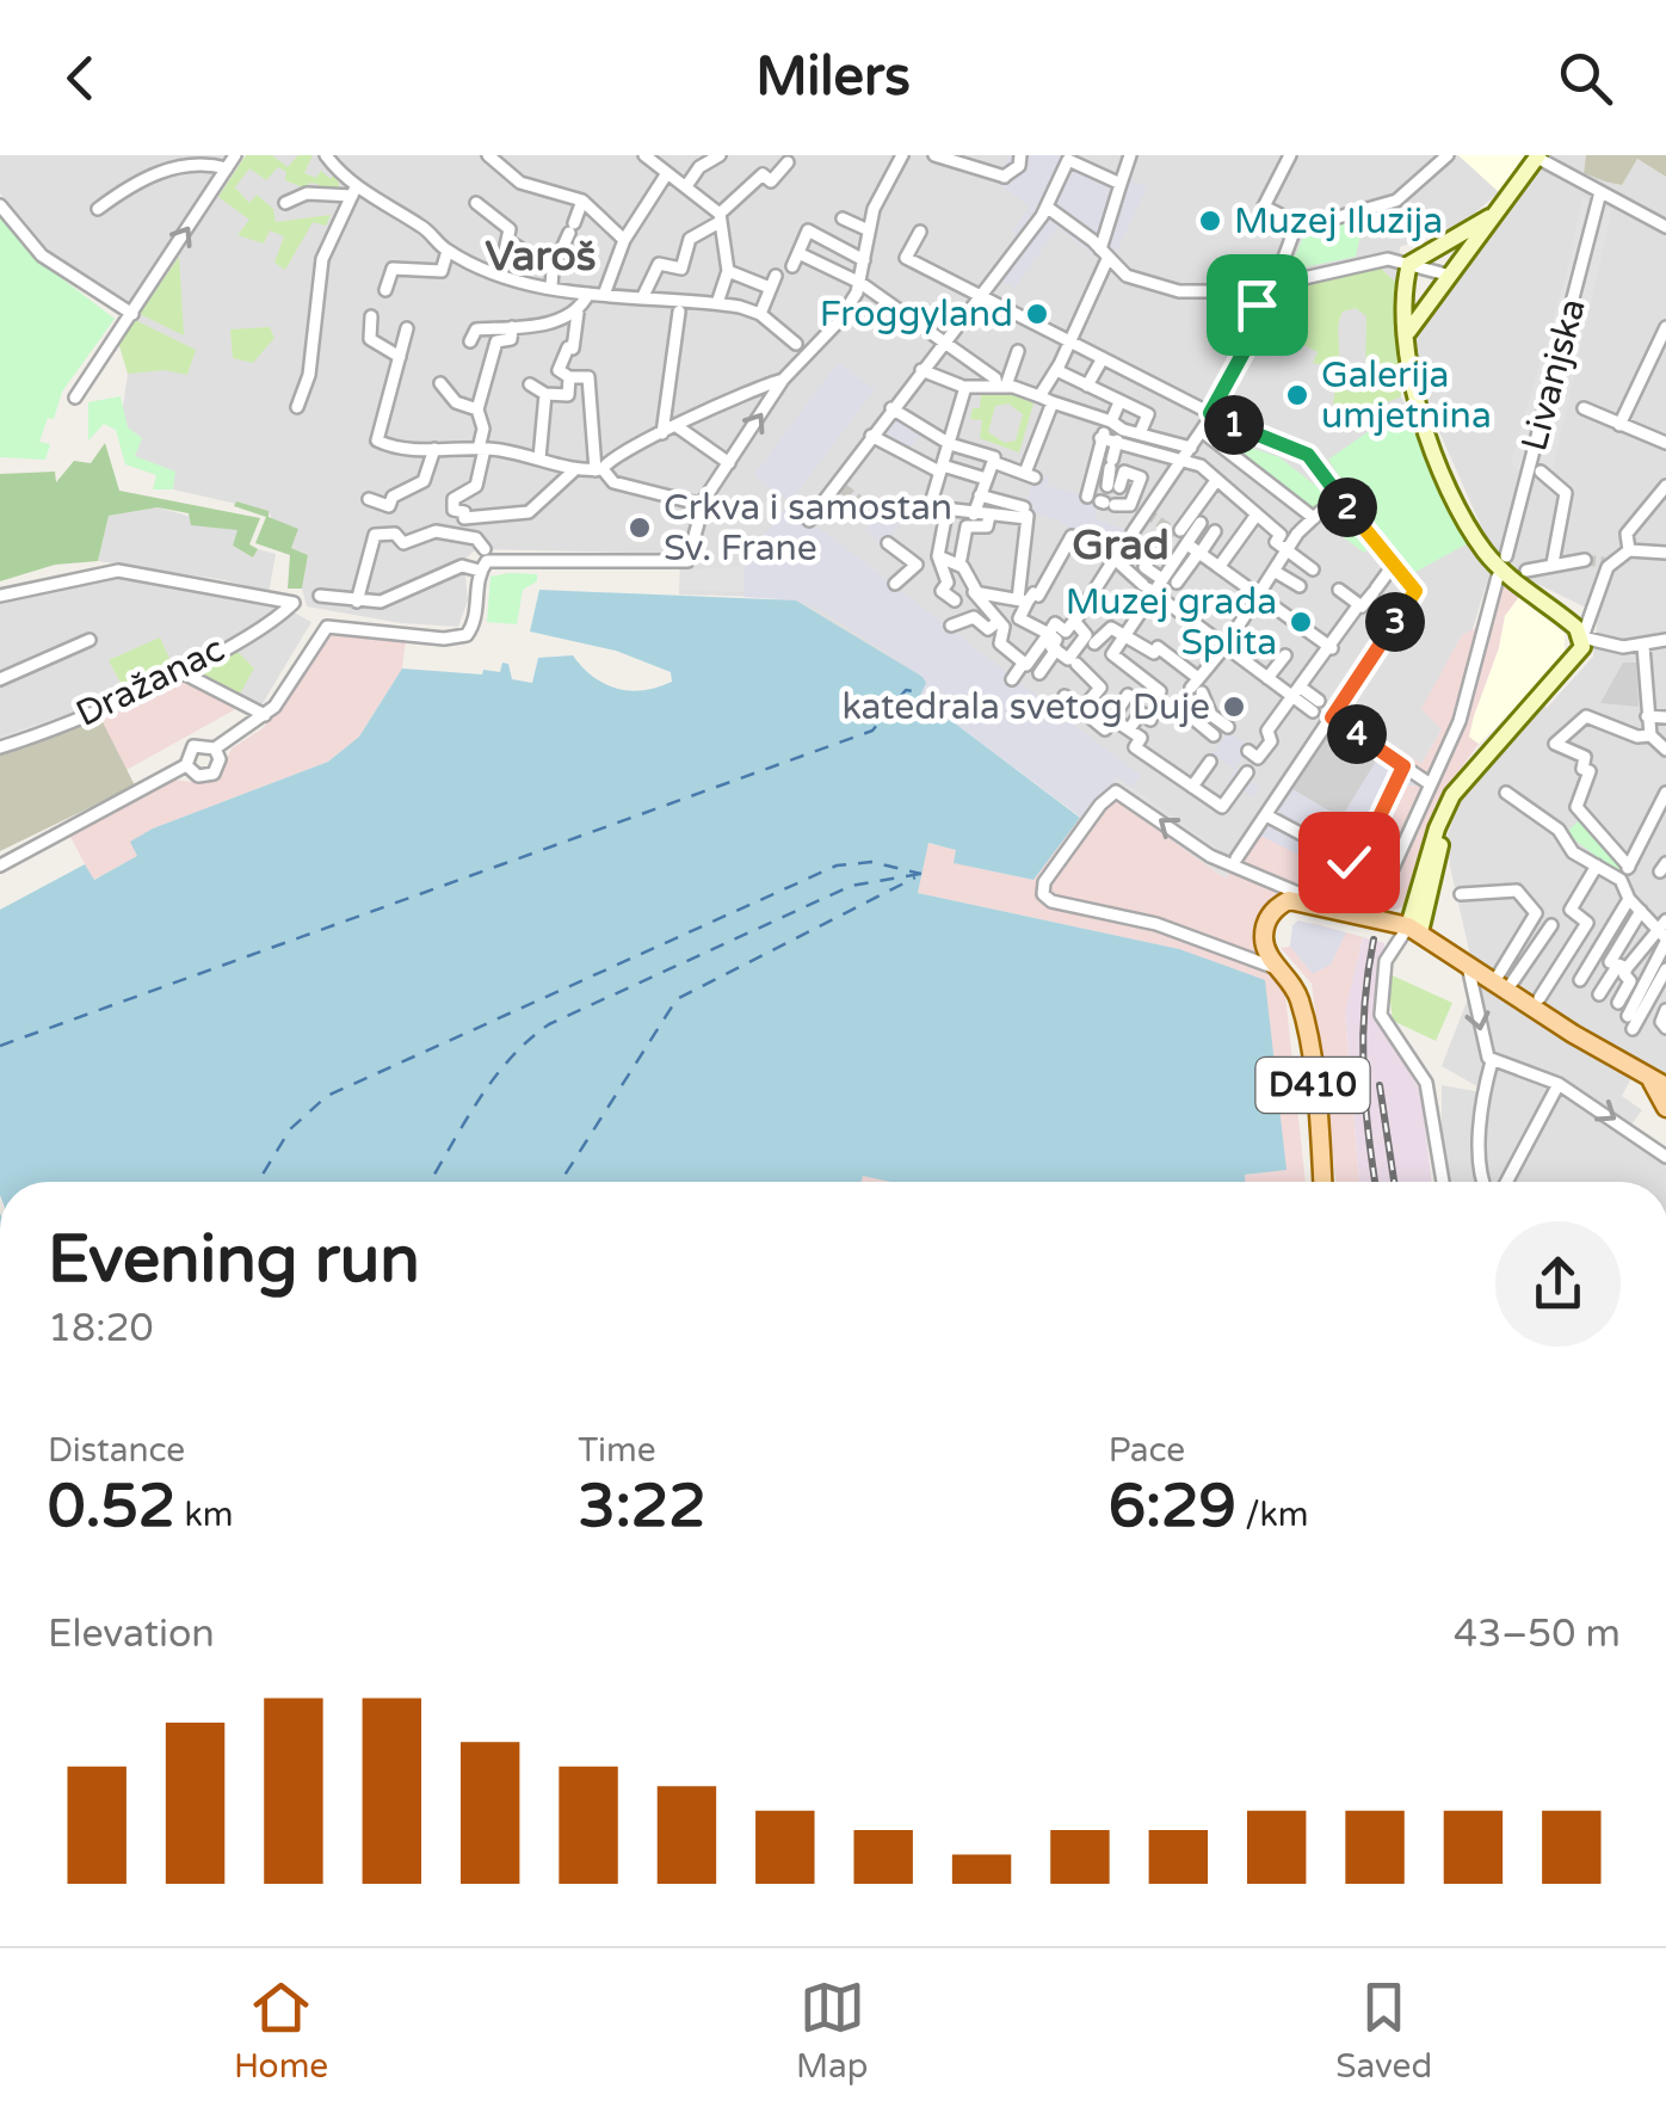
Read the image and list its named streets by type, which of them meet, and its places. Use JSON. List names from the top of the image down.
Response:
{
  "streets": {
    "main road": ["D410"],
    "street": ["Livanjska", "Dražanac"]
  },
  "districts": ["Varoš", "Grad"],
  "places": [
    "Muzej Iluzija",
    "Froggyland",
    "Galerija umjetnina",
    "Crkva i samostan Sv. Frane",
    "Muzej grada Splita",
    "katedrala svetog Duje"
  ],
  "page": {
    "header": "Milers",
    "pins": [
      "1",
      "2",
      "3",
      "4"
    ],
    "heading": ["Evening run", "18:20"],
    "stats": [
      ["Distance", "0.52 km"],
      ["Time", "3:22"],
      ["Pace", "6:29 /km"]
    ],
    "chart": ["Elevation", "43–50 m"],
    "tabs": ["Home", "Map", "Saved"]
  }
}
